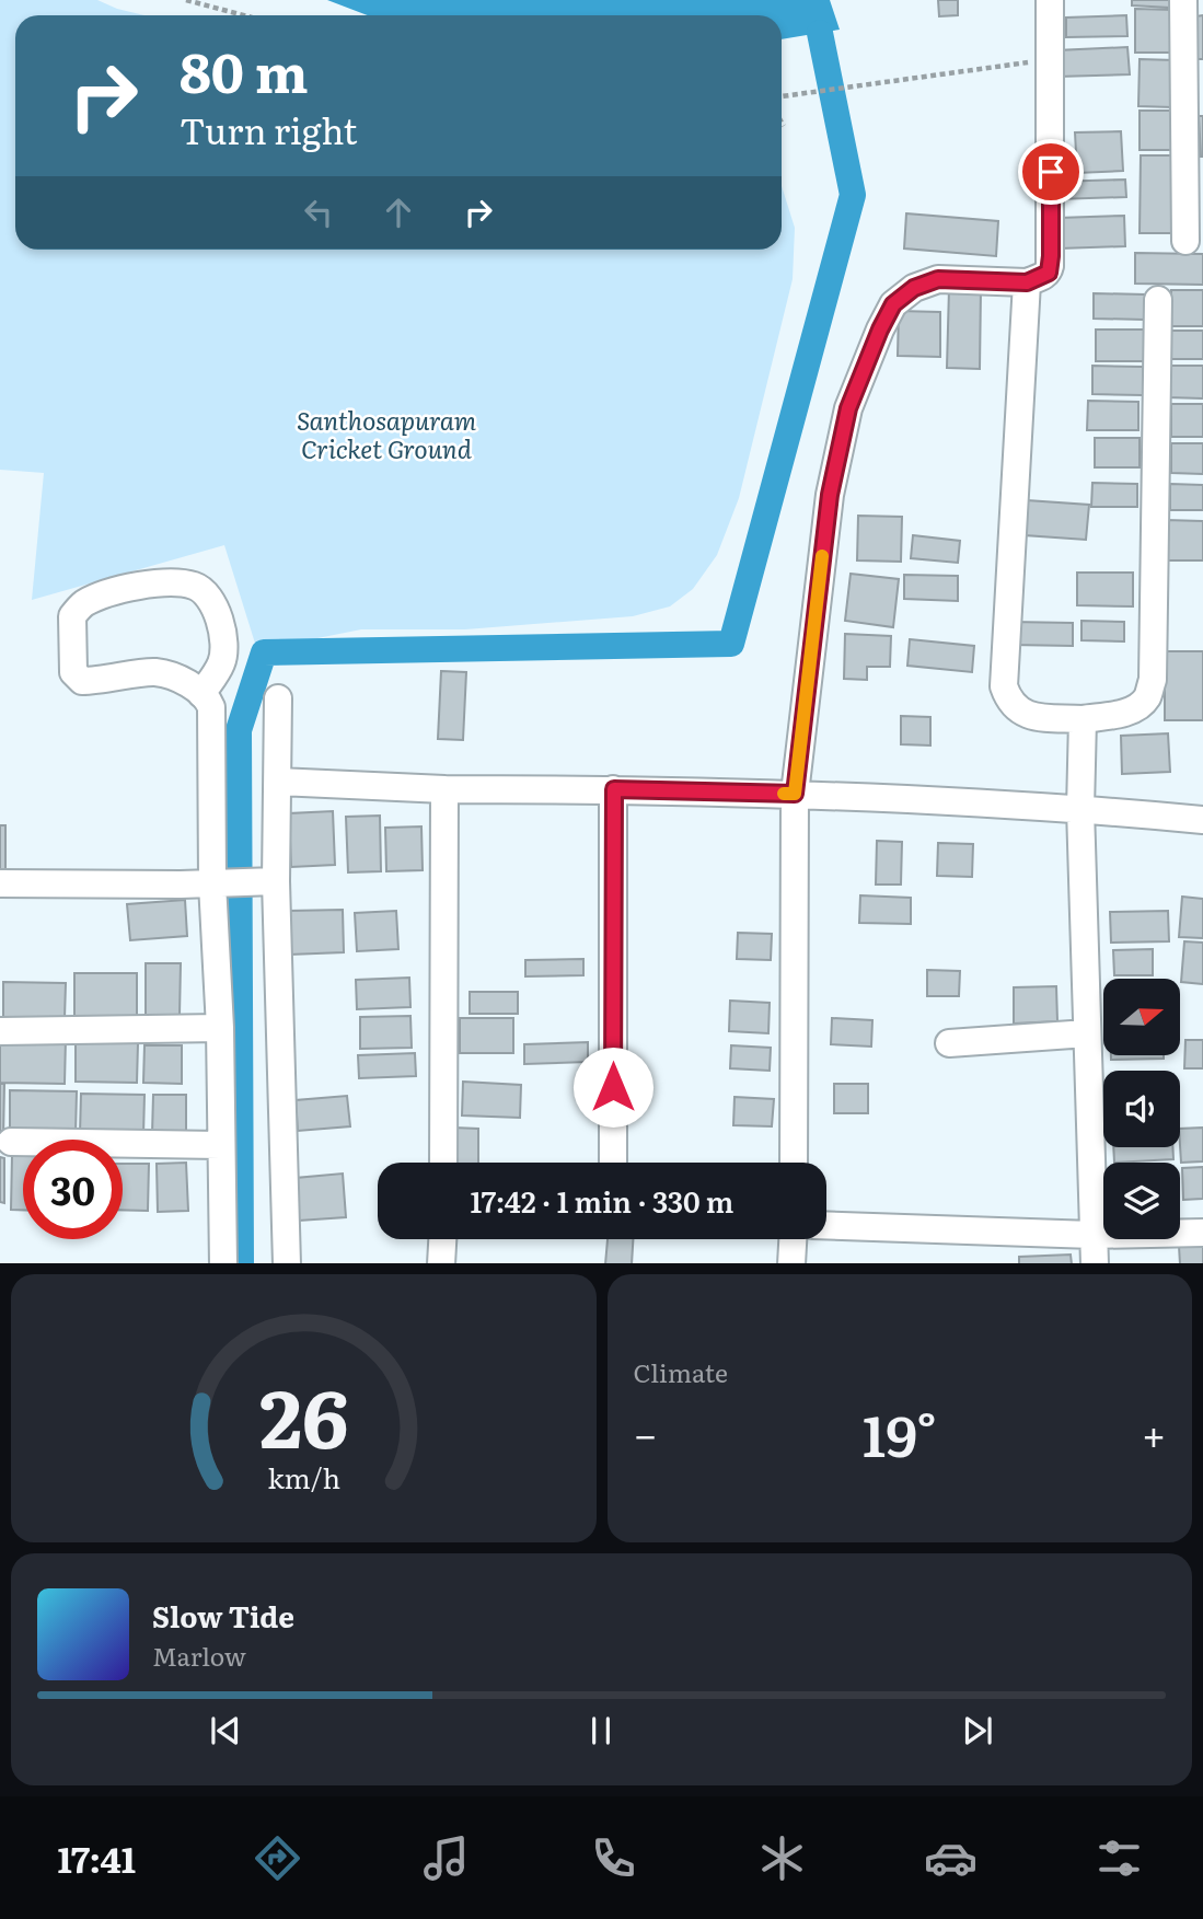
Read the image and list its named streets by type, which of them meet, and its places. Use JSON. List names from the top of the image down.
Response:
{
  "parks": ["Santhosapuram Cricket Ground"],
  "north": "right",
  "page": {
    "turn": ["80 m", "Turn right"],
    "limit": "30",
    "trip": "17:42 · 1 min · 330 m",
    "tile": "Climate",
    "heat": ["−", "19°", "+"],
    "song": ["Slow Tide", "Marlow"],
    "tabs": "17:41",
    "gauge": ["26", "km/h"]
  }
}
